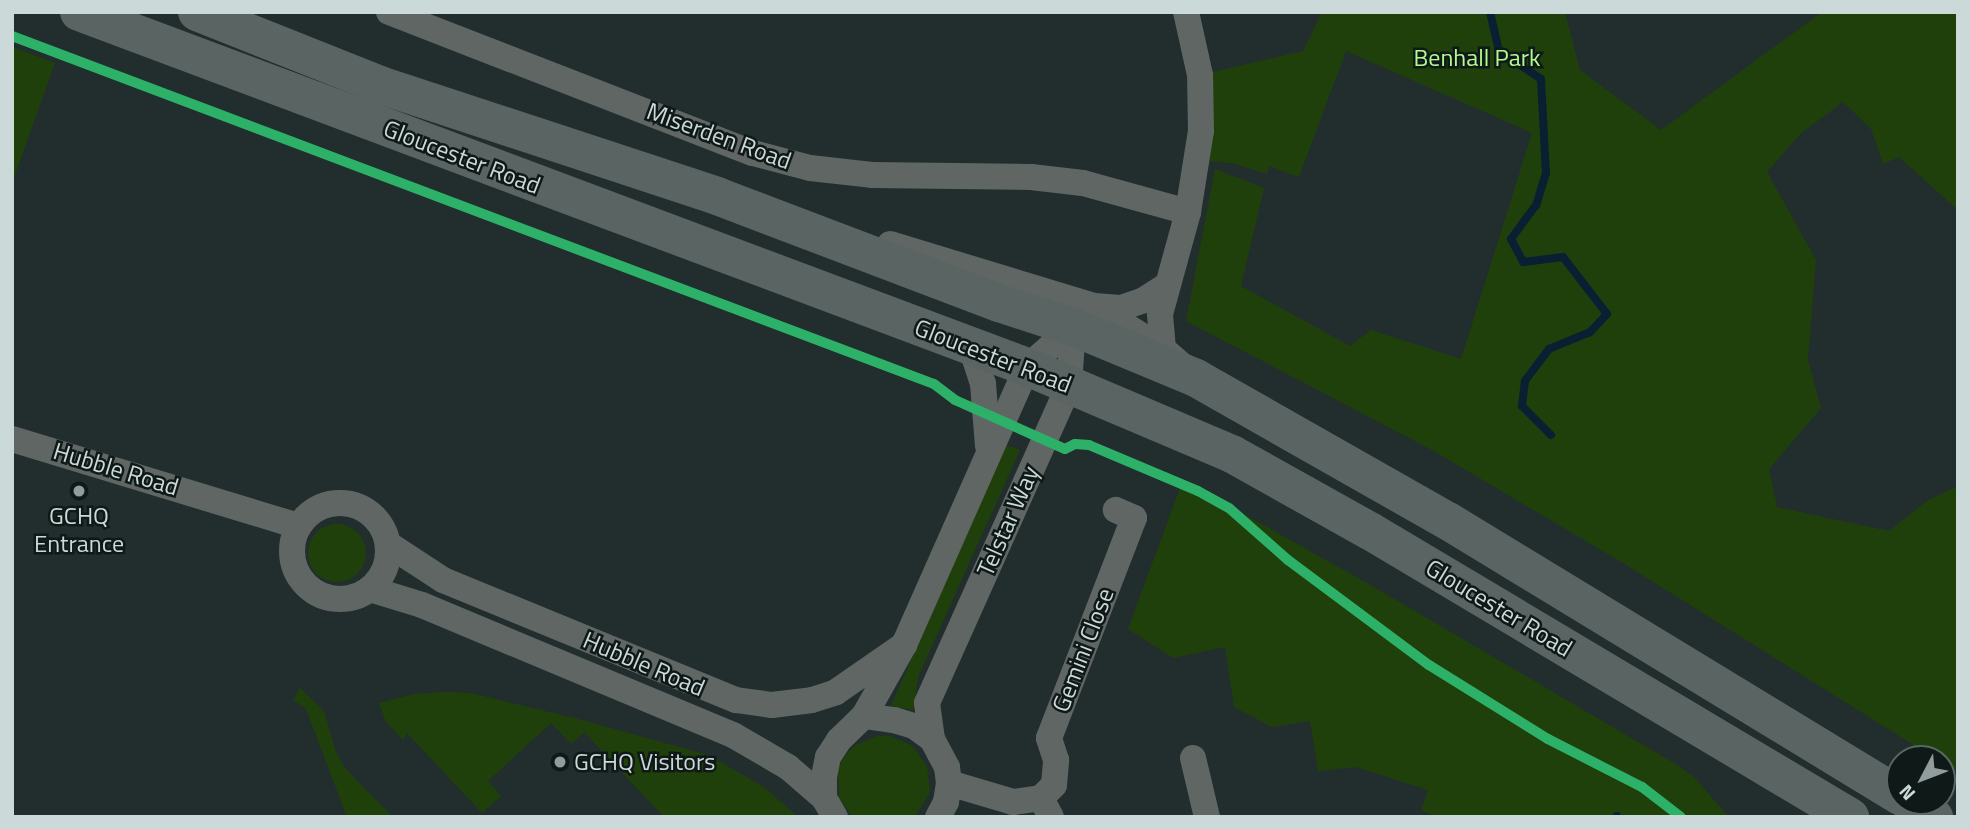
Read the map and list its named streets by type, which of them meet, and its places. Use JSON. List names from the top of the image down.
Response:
{
  "streets": {
    "highway": ["Gloucester Road"],
    "street": [
      "Miserden Road",
      "Hubble Road",
      "Telstar Way",
      "Gemini Close"
    ]
  },
  "crossings": [
    ["Gloucester Road", "Telstar Way"],
    ["Hubble Road", "Telstar Way"],
    ["Telstar Way", "Gemini Close"]
  ],
  "parks": ["Benhall Park"],
  "places": ["GCHQ Entrance", "GCHQ Visitors"],
  "north": "bottom left"
}
